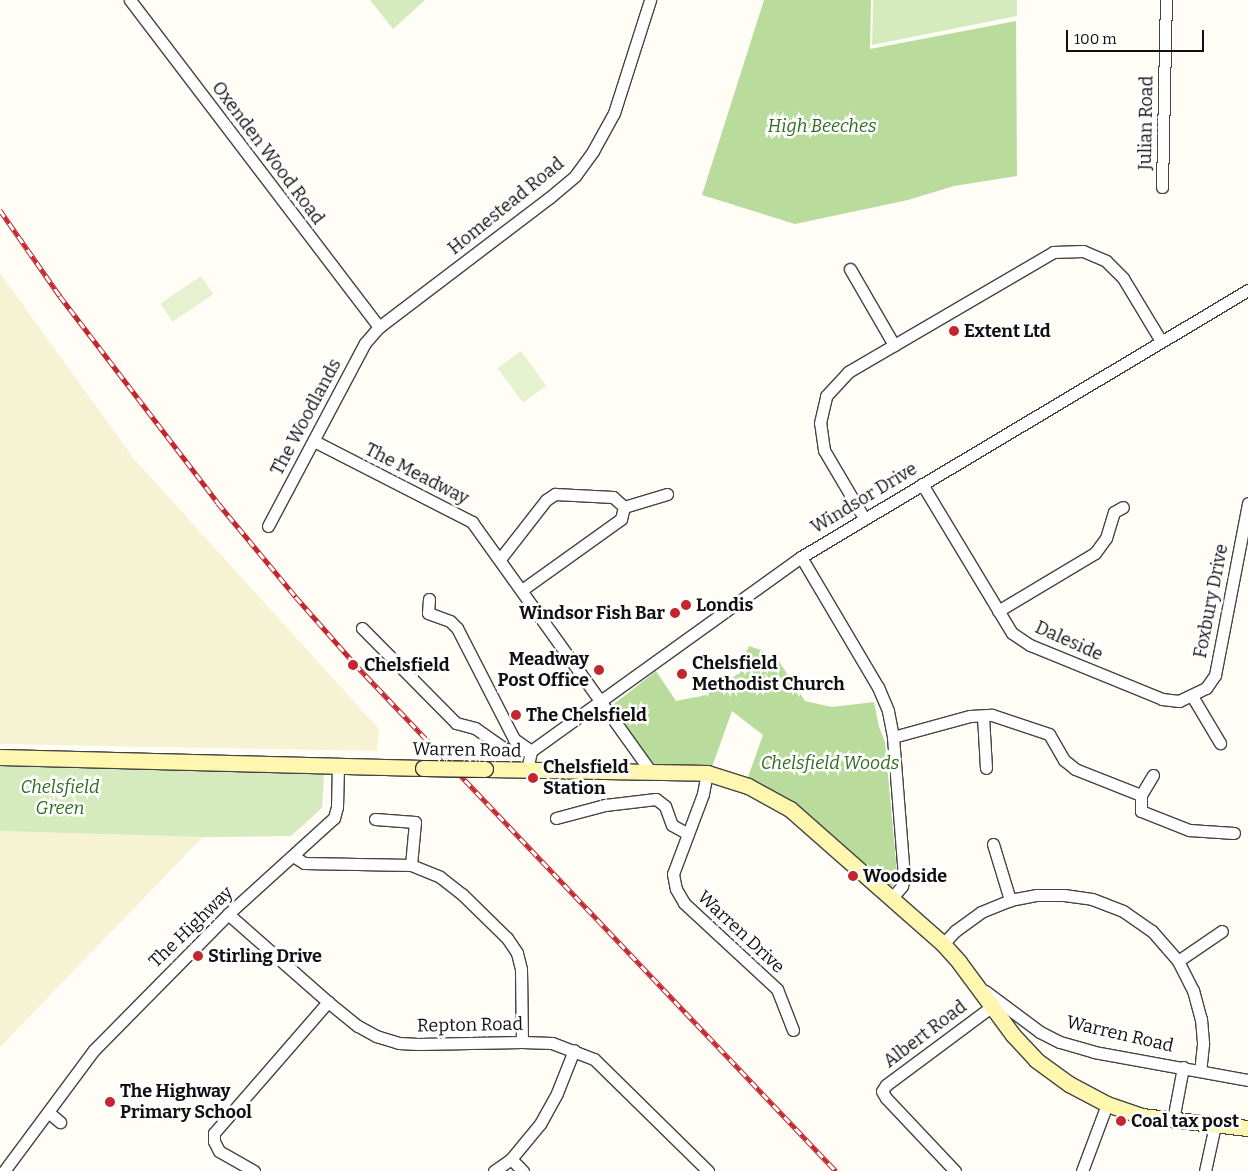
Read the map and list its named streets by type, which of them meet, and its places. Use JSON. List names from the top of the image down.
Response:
{
  "streets": {
    "street": [
      "Julian Road",
      "Oxenden Wood Road",
      "Homestead Road",
      "The Woodlands",
      "The Meadway",
      "Windsor Drive",
      "Foxbury Drive",
      "Daleside",
      "Warren Road",
      "The Highway",
      "Warren Drive",
      "Repton Road",
      "Albert Road"
    ]
  },
  "crossings": [
    ["Oxenden Wood Road", "Homestead Road"],
    ["Oxenden Wood Road", "The Woodlands"],
    ["Homestead Road", "The Woodlands"],
    ["The Woodlands", "The Meadway"],
    ["The Meadway", "Windsor Drive"],
    ["The Meadway", "Warren Road"],
    ["Windsor Drive", "Daleside"],
    ["Foxbury Drive", "Daleside"],
    ["Warren Road", "The Highway"],
    ["Warren Road", "Warren Drive"],
    ["Warren Road", "Albert Road"],
    ["The Highway", "Repton Road"]
  ],
  "parks": ["High Beeches", "Chelsfield Woods", "Chelsfield Green"],
  "places": [
    "Extent Ltd",
    "Londis",
    "Windsor Fish Bar",
    "Chelsfield",
    "Meadway Post Office",
    "Chelsfield Methodist Church",
    "The Chelsfield",
    "Chelsfield Station",
    "Woodside",
    "Stirling Drive",
    "The Highway Primary School",
    "Coal tax post"
  ],
  "scale_bar": "100 m"
}
